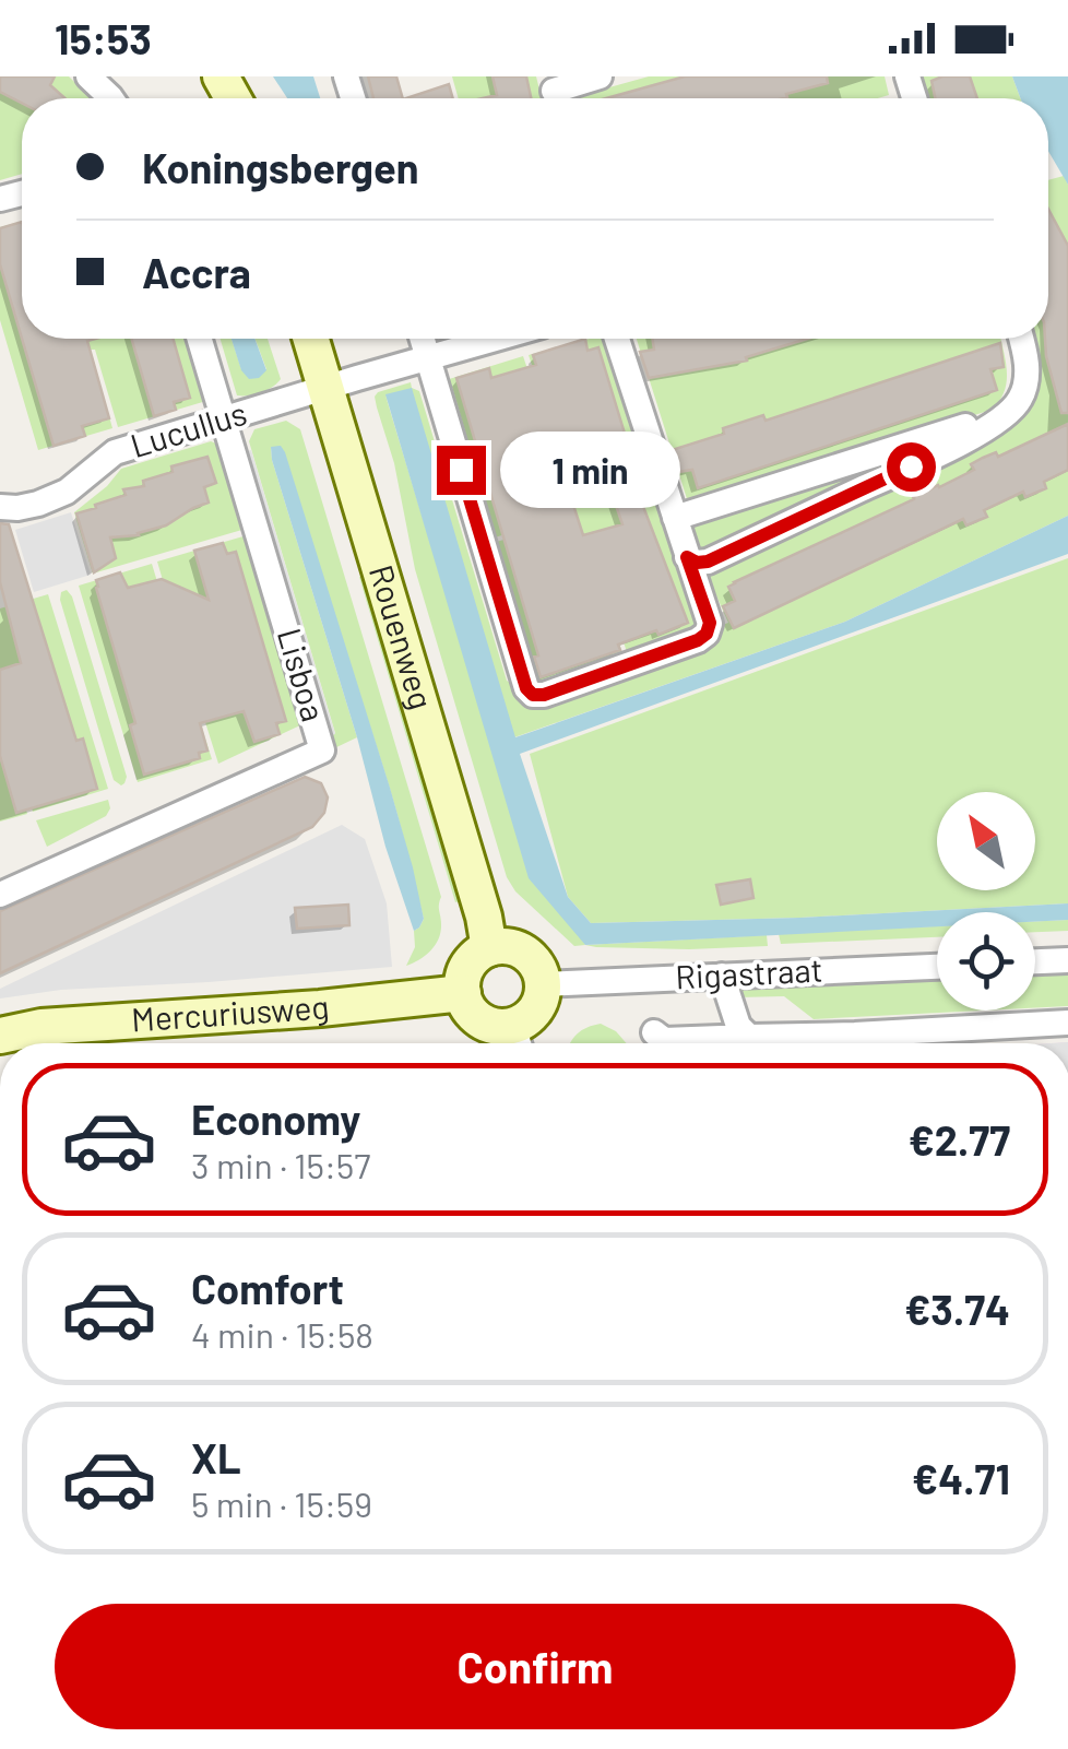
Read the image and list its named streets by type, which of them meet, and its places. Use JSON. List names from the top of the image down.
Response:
{
  "streets": {
    "main road": ["Rouenweg", "Mercuriusweg"],
    "street": ["Lucullus", "Lisboa", "Rigastraat"]
  },
  "crossings": [
    ["Lucullus", "Rouenweg"],
    ["Lucullus", "Lisboa"],
    ["Rouenweg", "Rigastraat"],
    ["Rouenweg", "Mercuriusweg"],
    ["Rigastraat", "Mercuriusweg"]
  ],
  "north": "top left",
  "page": {
    "status": "15:53",
    "banner": ["Koningsbergen", "Accra"],
    "bubble": "1 min",
    "list": [
      {
        "name": "Economy",
        "note": "3 min · 15:57",
        "value": "€2.77"
      },
      {
        "name": "Comfort",
        "note": "4 min · 15:58",
        "value": "€3.74"
      },
      {
        "name": "XL",
        "note": "5 min · 15:59",
        "value": "€4.71"
      }
    ],
    "buttons": "Confirm"
  }
}
